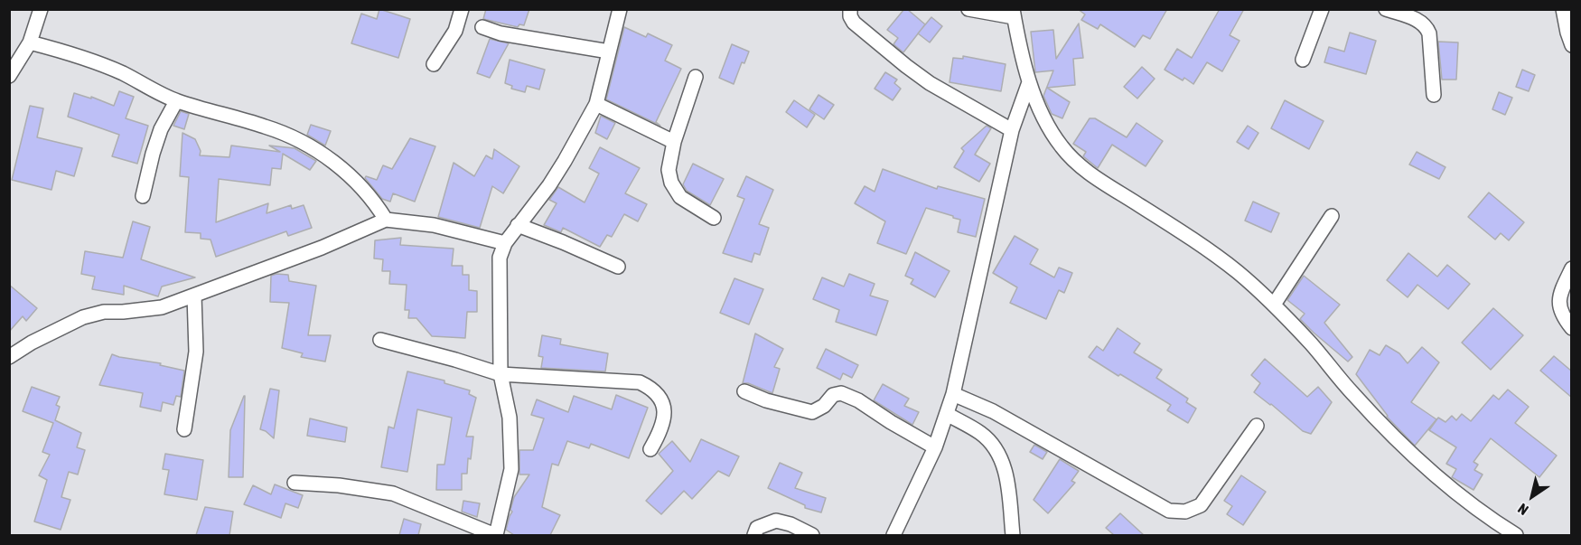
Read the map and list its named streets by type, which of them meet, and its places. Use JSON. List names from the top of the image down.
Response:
{
  "north": "bottom left"
}
